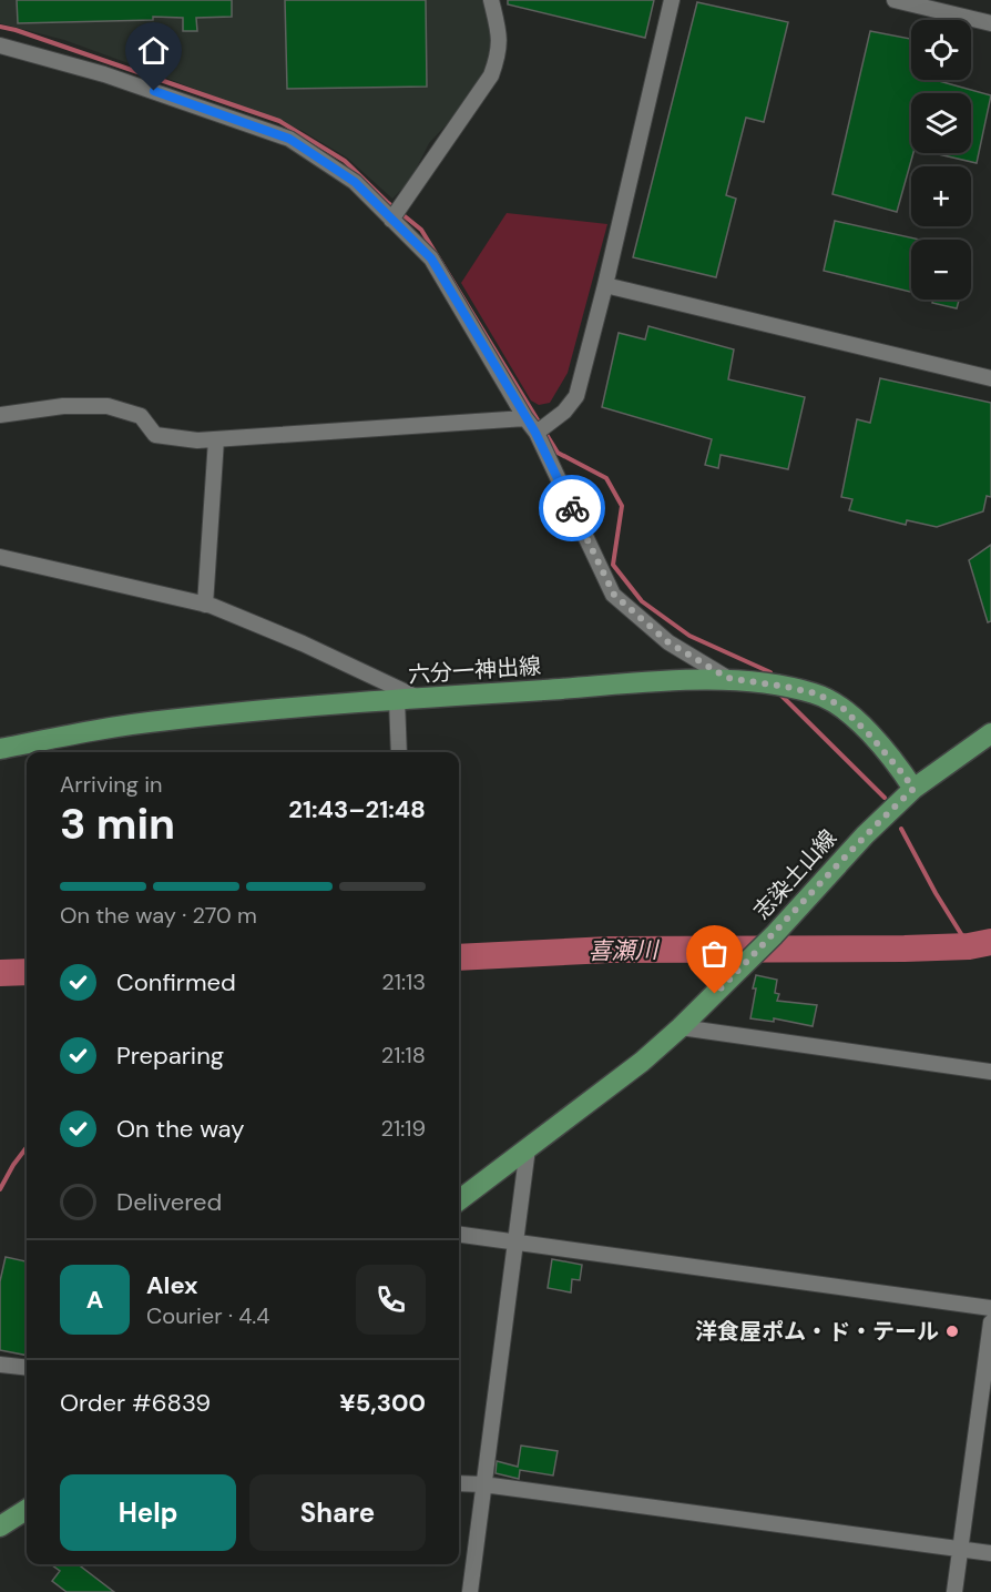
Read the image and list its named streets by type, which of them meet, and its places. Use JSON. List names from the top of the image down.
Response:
{
  "streets": {
    "main road": ["六分一神出線", "志染土山線"]
  },
  "crossings": [
    ["六分一神出線", "志染土山線"]
  ],
  "water": ["喜瀬川"],
  "places": ["洋食屋ポム・ド・テール"],
  "page": {
    "map_buttons": ["+", "−"],
    "heading": ["3 min", "Arriving in", "21:43–21:48"],
    "panel": [
      "Alex",
      "Courier · 4.4",
      "Order #6839",
      "¥5,300"
    ],
    "bar": "On the way · 270 m",
    "list": [
      ["Confirmed", "21:13"],
      ["Preparing", "21:18"],
      ["On the way", "21:19"],
      "Delivered"
    ],
    "round": "A",
    "buttons": ["Help", "Share"]
  }
}
